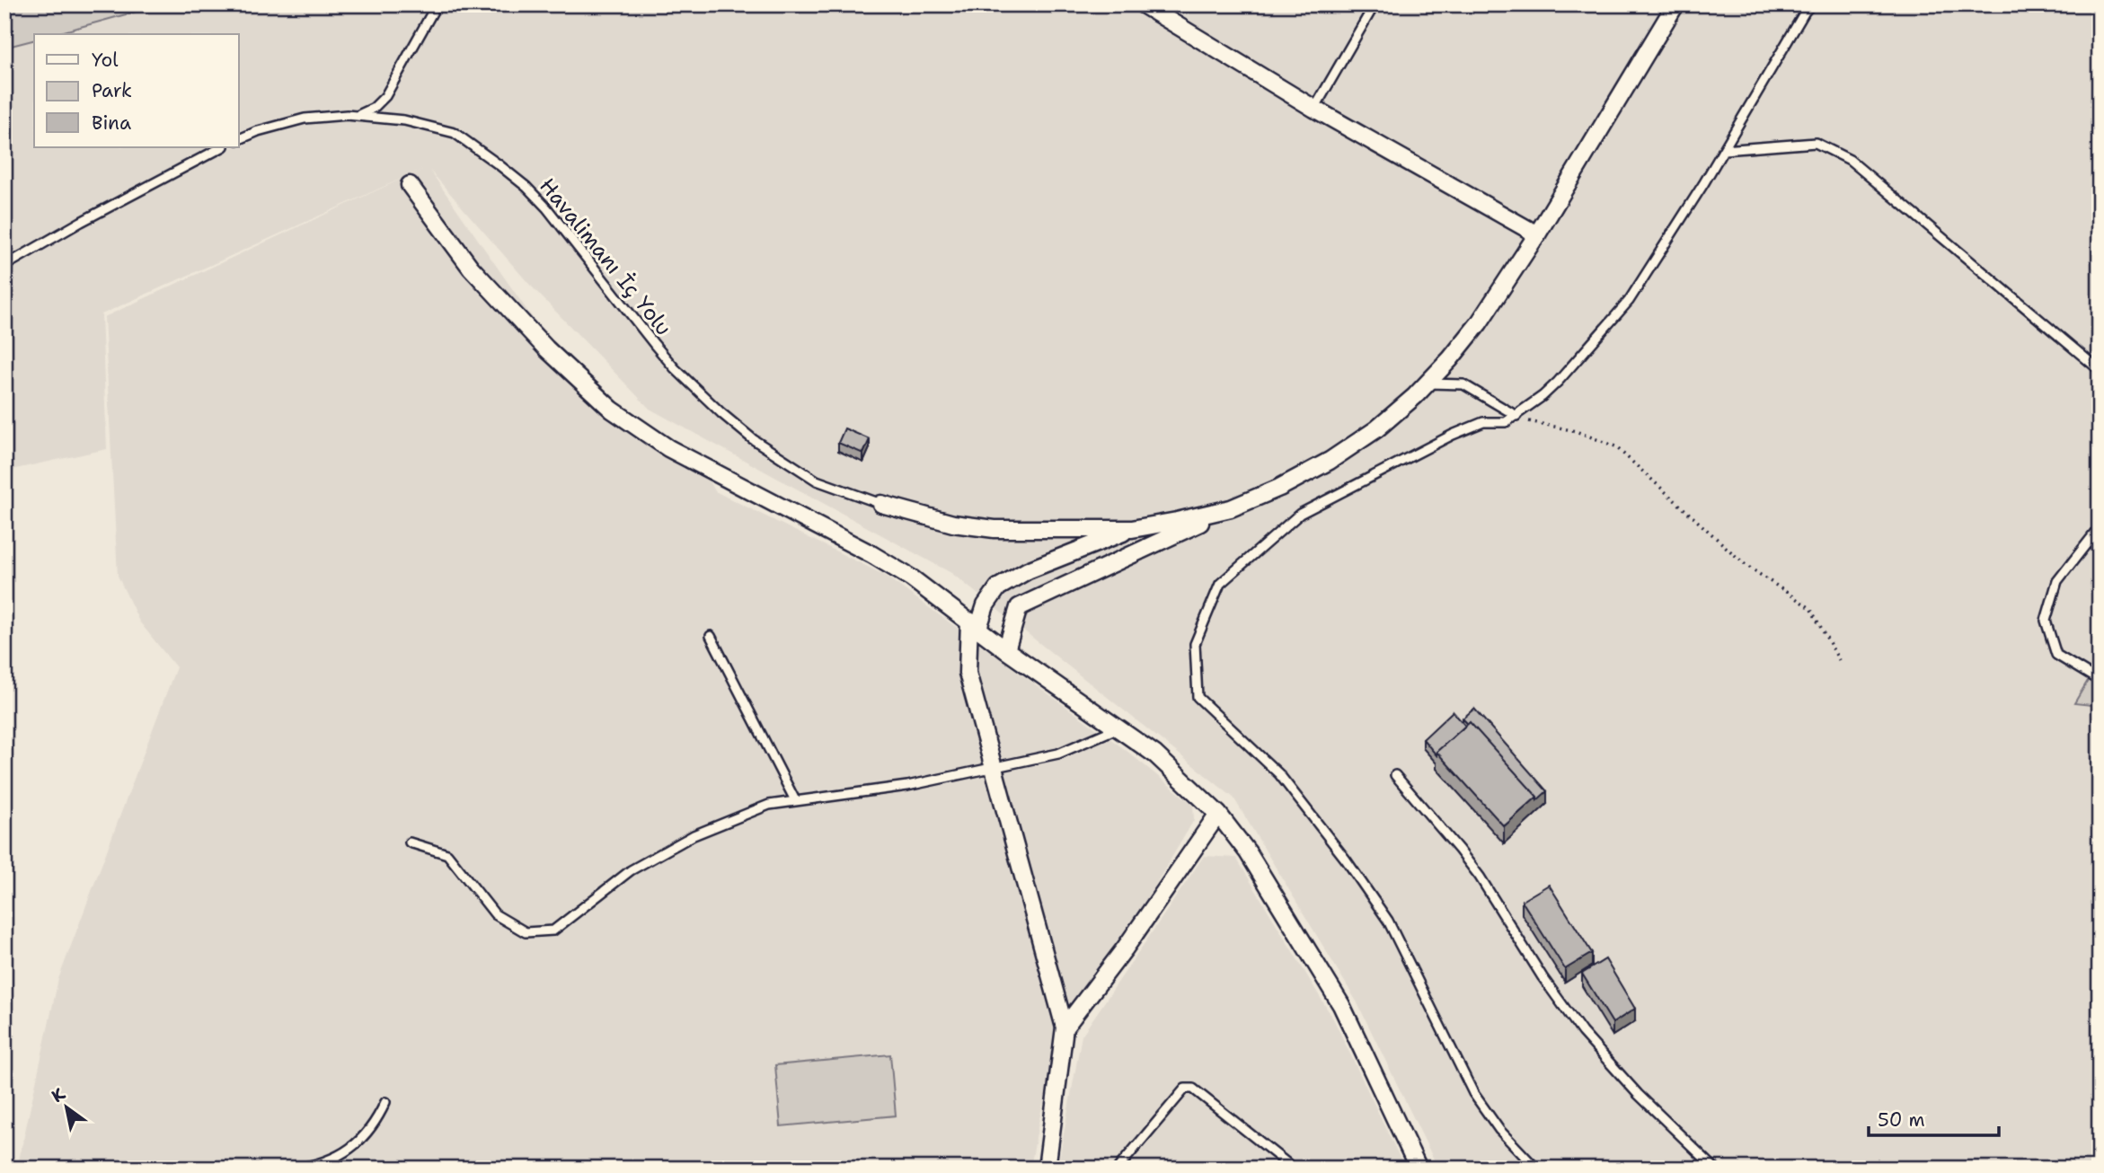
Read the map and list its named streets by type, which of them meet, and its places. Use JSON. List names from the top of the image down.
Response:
{
  "streets": {
    "lane": ["Havalimanı İç Yolu"]
  },
  "legend": ["Yol", "Park", "Bina"],
  "scale_bar": "50 m",
  "north": "top left"
}
